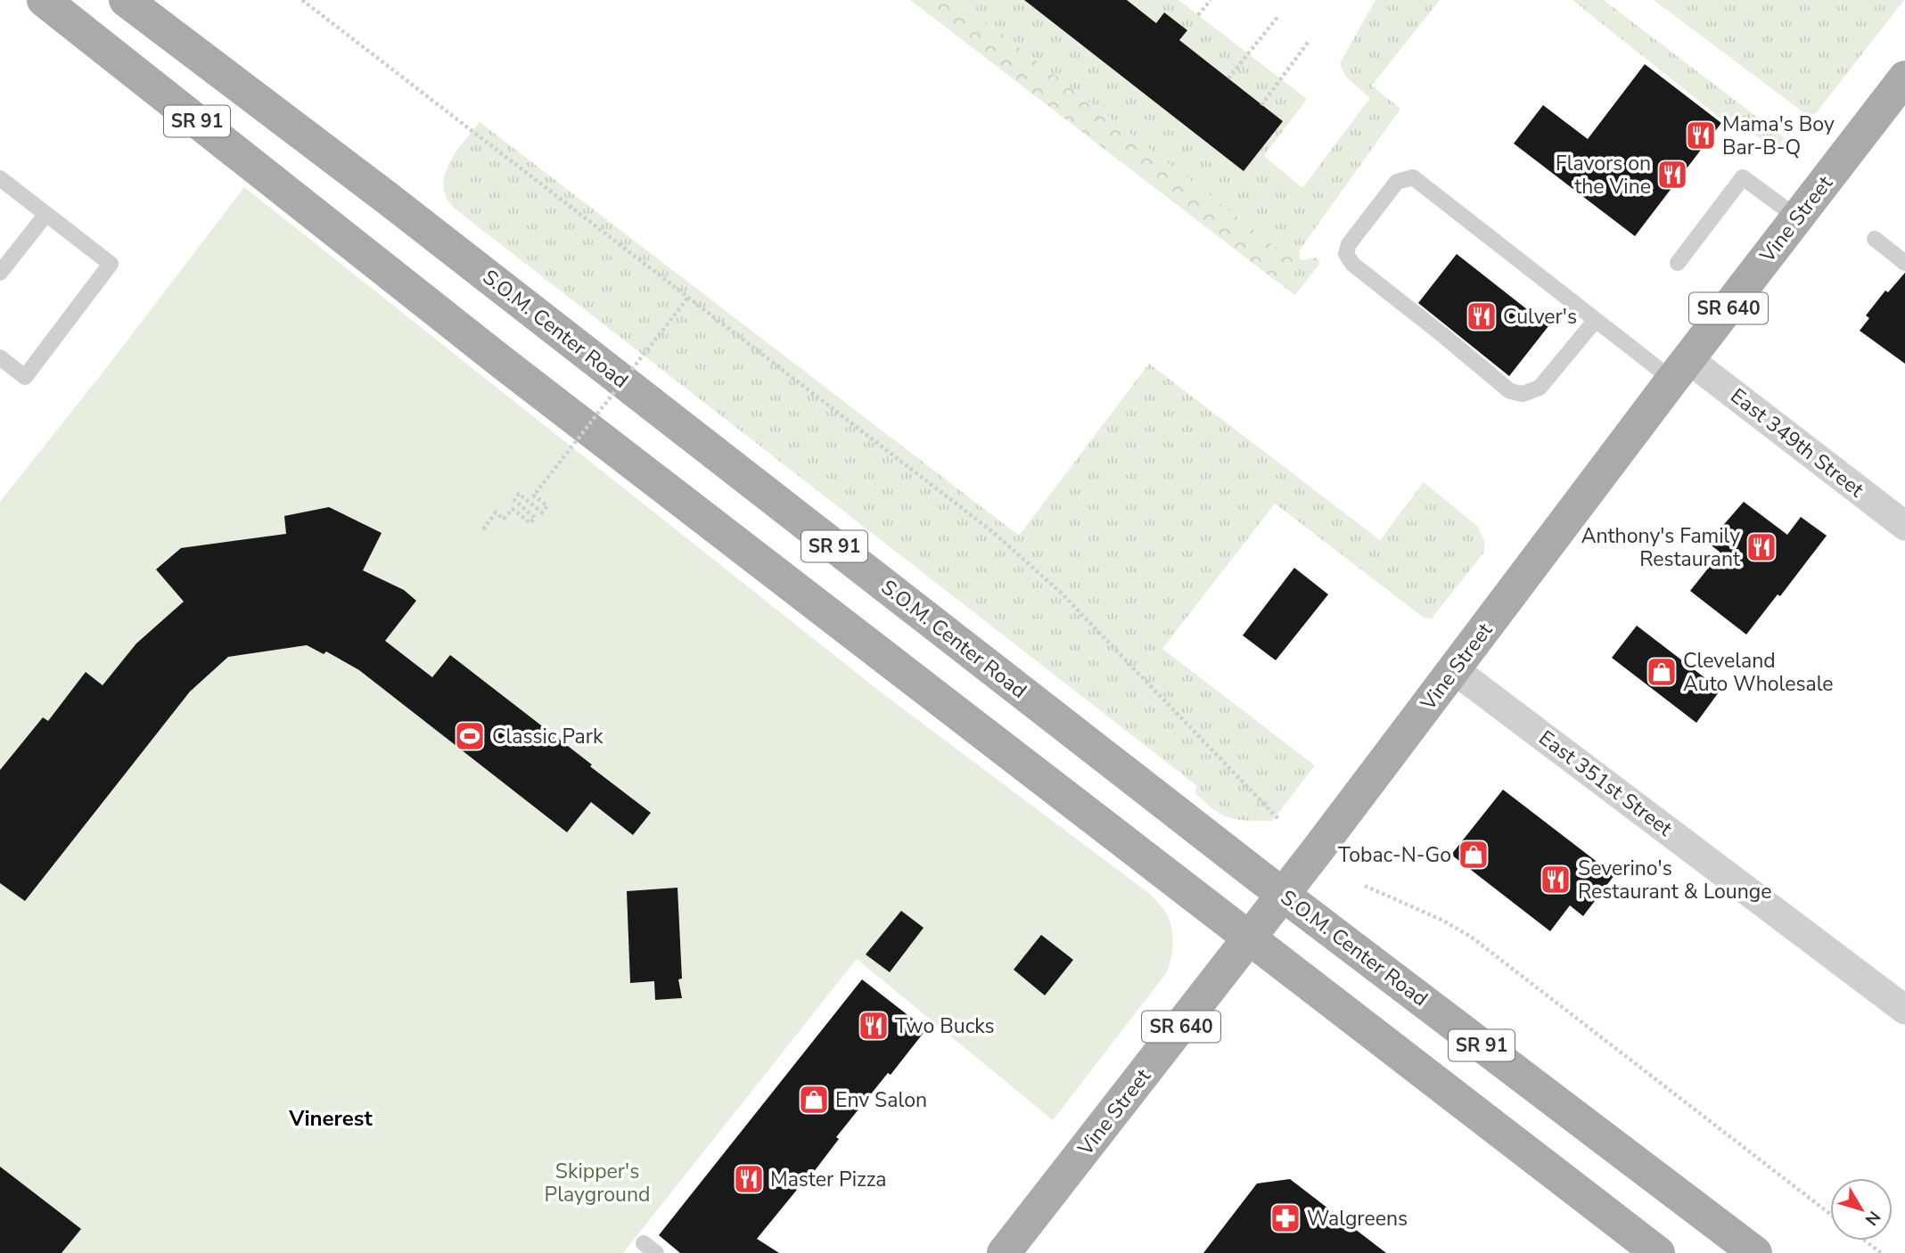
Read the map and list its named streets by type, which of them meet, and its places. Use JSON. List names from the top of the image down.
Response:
{
  "streets": {
    "main road": [
      "SR 91",
      "Vine Street",
      "SR 640",
      "S.O.M. Center Road"
    ],
    "street": ["East 349th Street", "East 351st Street"]
  },
  "crossings": [
    ["SR 91", "Vine Street"],
    ["Vine Street", "S.O.M. Center Road"],
    ["Vine Street", "East 349th Street"],
    ["Vine Street", "East 351st Street"]
  ],
  "districts": ["Vinerest"],
  "parks": ["Skipper's Playground"],
  "places": {
    "restaurant": [
      "Mama's Boy Bar-B-Q",
      "Flavors on the Vine",
      "Culver's",
      "Anthony's Family Restaurant",
      "Severino's Restaurant & Lounge",
      "Two Bucks",
      "Master Pizza"
    ],
    "shop": ["Cleveland Auto Wholesale", "Tobac-N-Go", "Env Salon"],
    "sports": ["Classic Park"],
    "pharmacy": ["Walgreens"]
  },
  "north": "bottom right"
}
